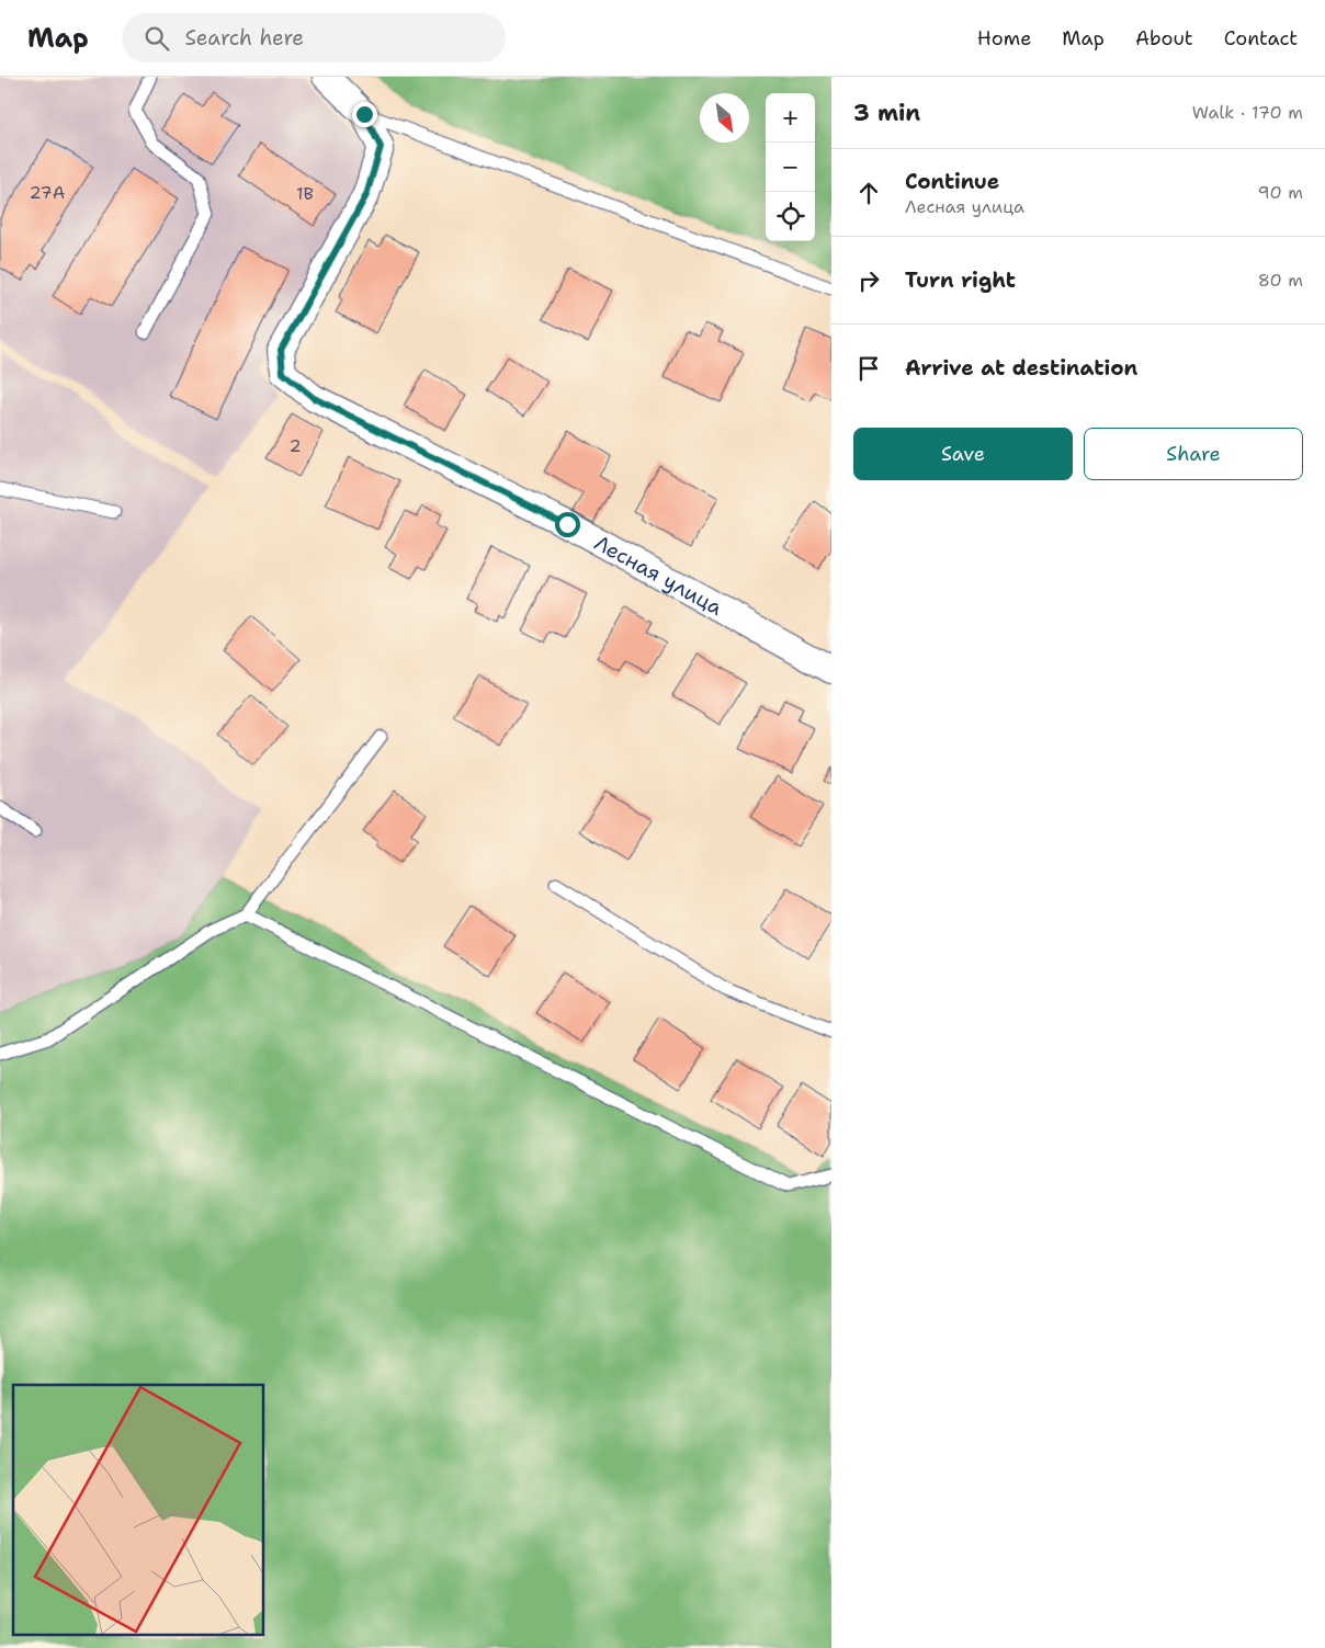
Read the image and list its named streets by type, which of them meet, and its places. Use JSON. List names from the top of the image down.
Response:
{
  "streets": {
    "street": ["Лесная улица"]
  },
  "house_numbers": ["27А", "1В", "2"],
  "north": "bottom right",
  "page": {
    "header": "Map",
    "search": "Search here",
    "nav": [
      "Home",
      "Map",
      "About",
      "Contact"
    ],
    "heading": ["3 min", "Walk · 170 m"],
    "map_buttons": ["+", "−"],
    "list": [
      ["Continue", "Лесная улица", "90 m"],
      ["Turn right", "80 m"],
      "Arrive at destination"
    ],
    "buttons": ["Save", "Share"]
  }
}
